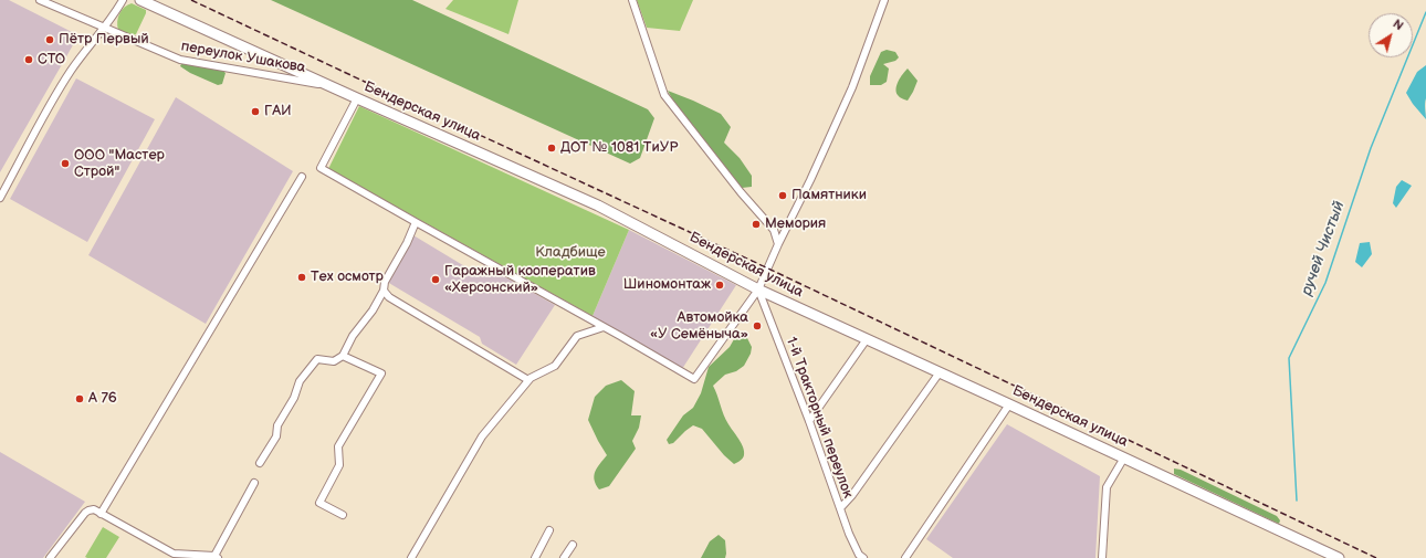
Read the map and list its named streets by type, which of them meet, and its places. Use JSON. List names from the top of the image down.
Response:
{
  "streets": {
    "main road": ["Бендерская улица"],
    "street": ["переулок Ушакова", "1-й Тракторный переулок"]
  },
  "crossings": [
    ["переулок Ушакова", "Бендерская улица"],
    ["Бендерская улица", "1-й Тракторный переулок"]
  ],
  "water": ["ручей Чистый"],
  "parks": ["Кладбище"],
  "places": [
    "Пётр Первый",
    "СТО",
    "ГАИ",
    "ДОТ № 1081 ТиУР",
    "ООО \"Мастер Строй\"",
    "Памятники",
    "Мемория",
    "Тех осмотр",
    "Гаражный кооператив «Херсонский»",
    "Шиномонтаж",
    "Автомойка «У Семёныча»",
    "А 76"
  ],
  "north": "top right"
}
